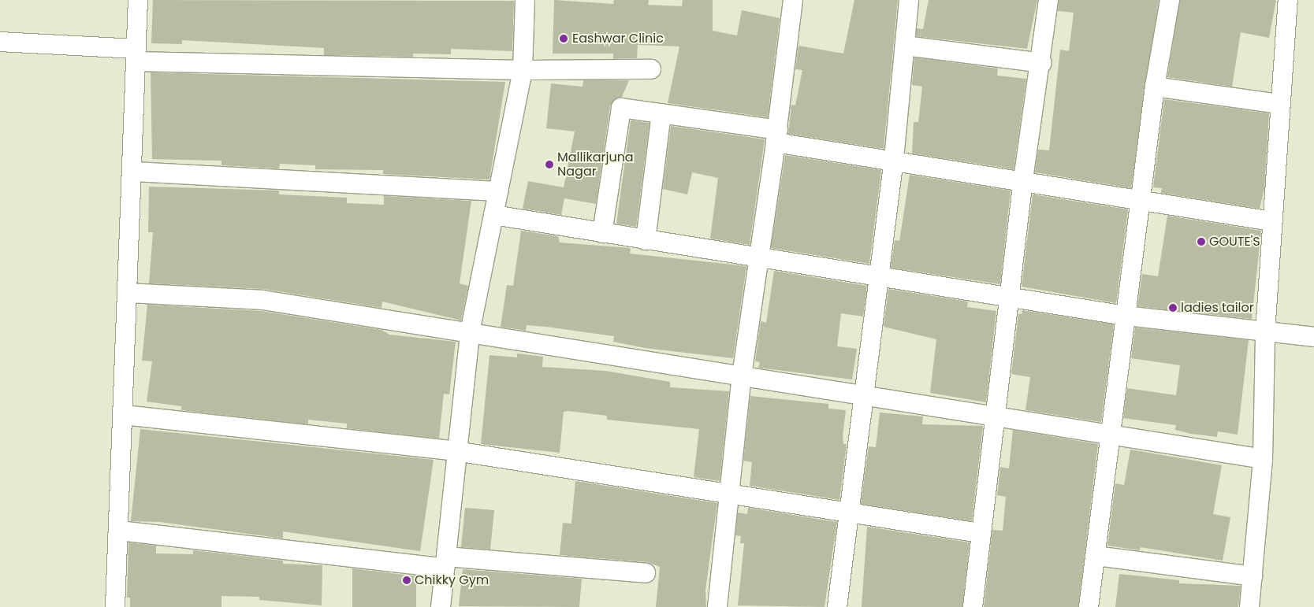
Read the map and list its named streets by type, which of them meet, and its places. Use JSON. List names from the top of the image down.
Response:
{
  "places": [
    "Eashwar Clinic",
    "Mallikarjuna Nagar",
    "GOUTE'S",
    "ladies tailor",
    "Chikky Gym"
  ]
}
